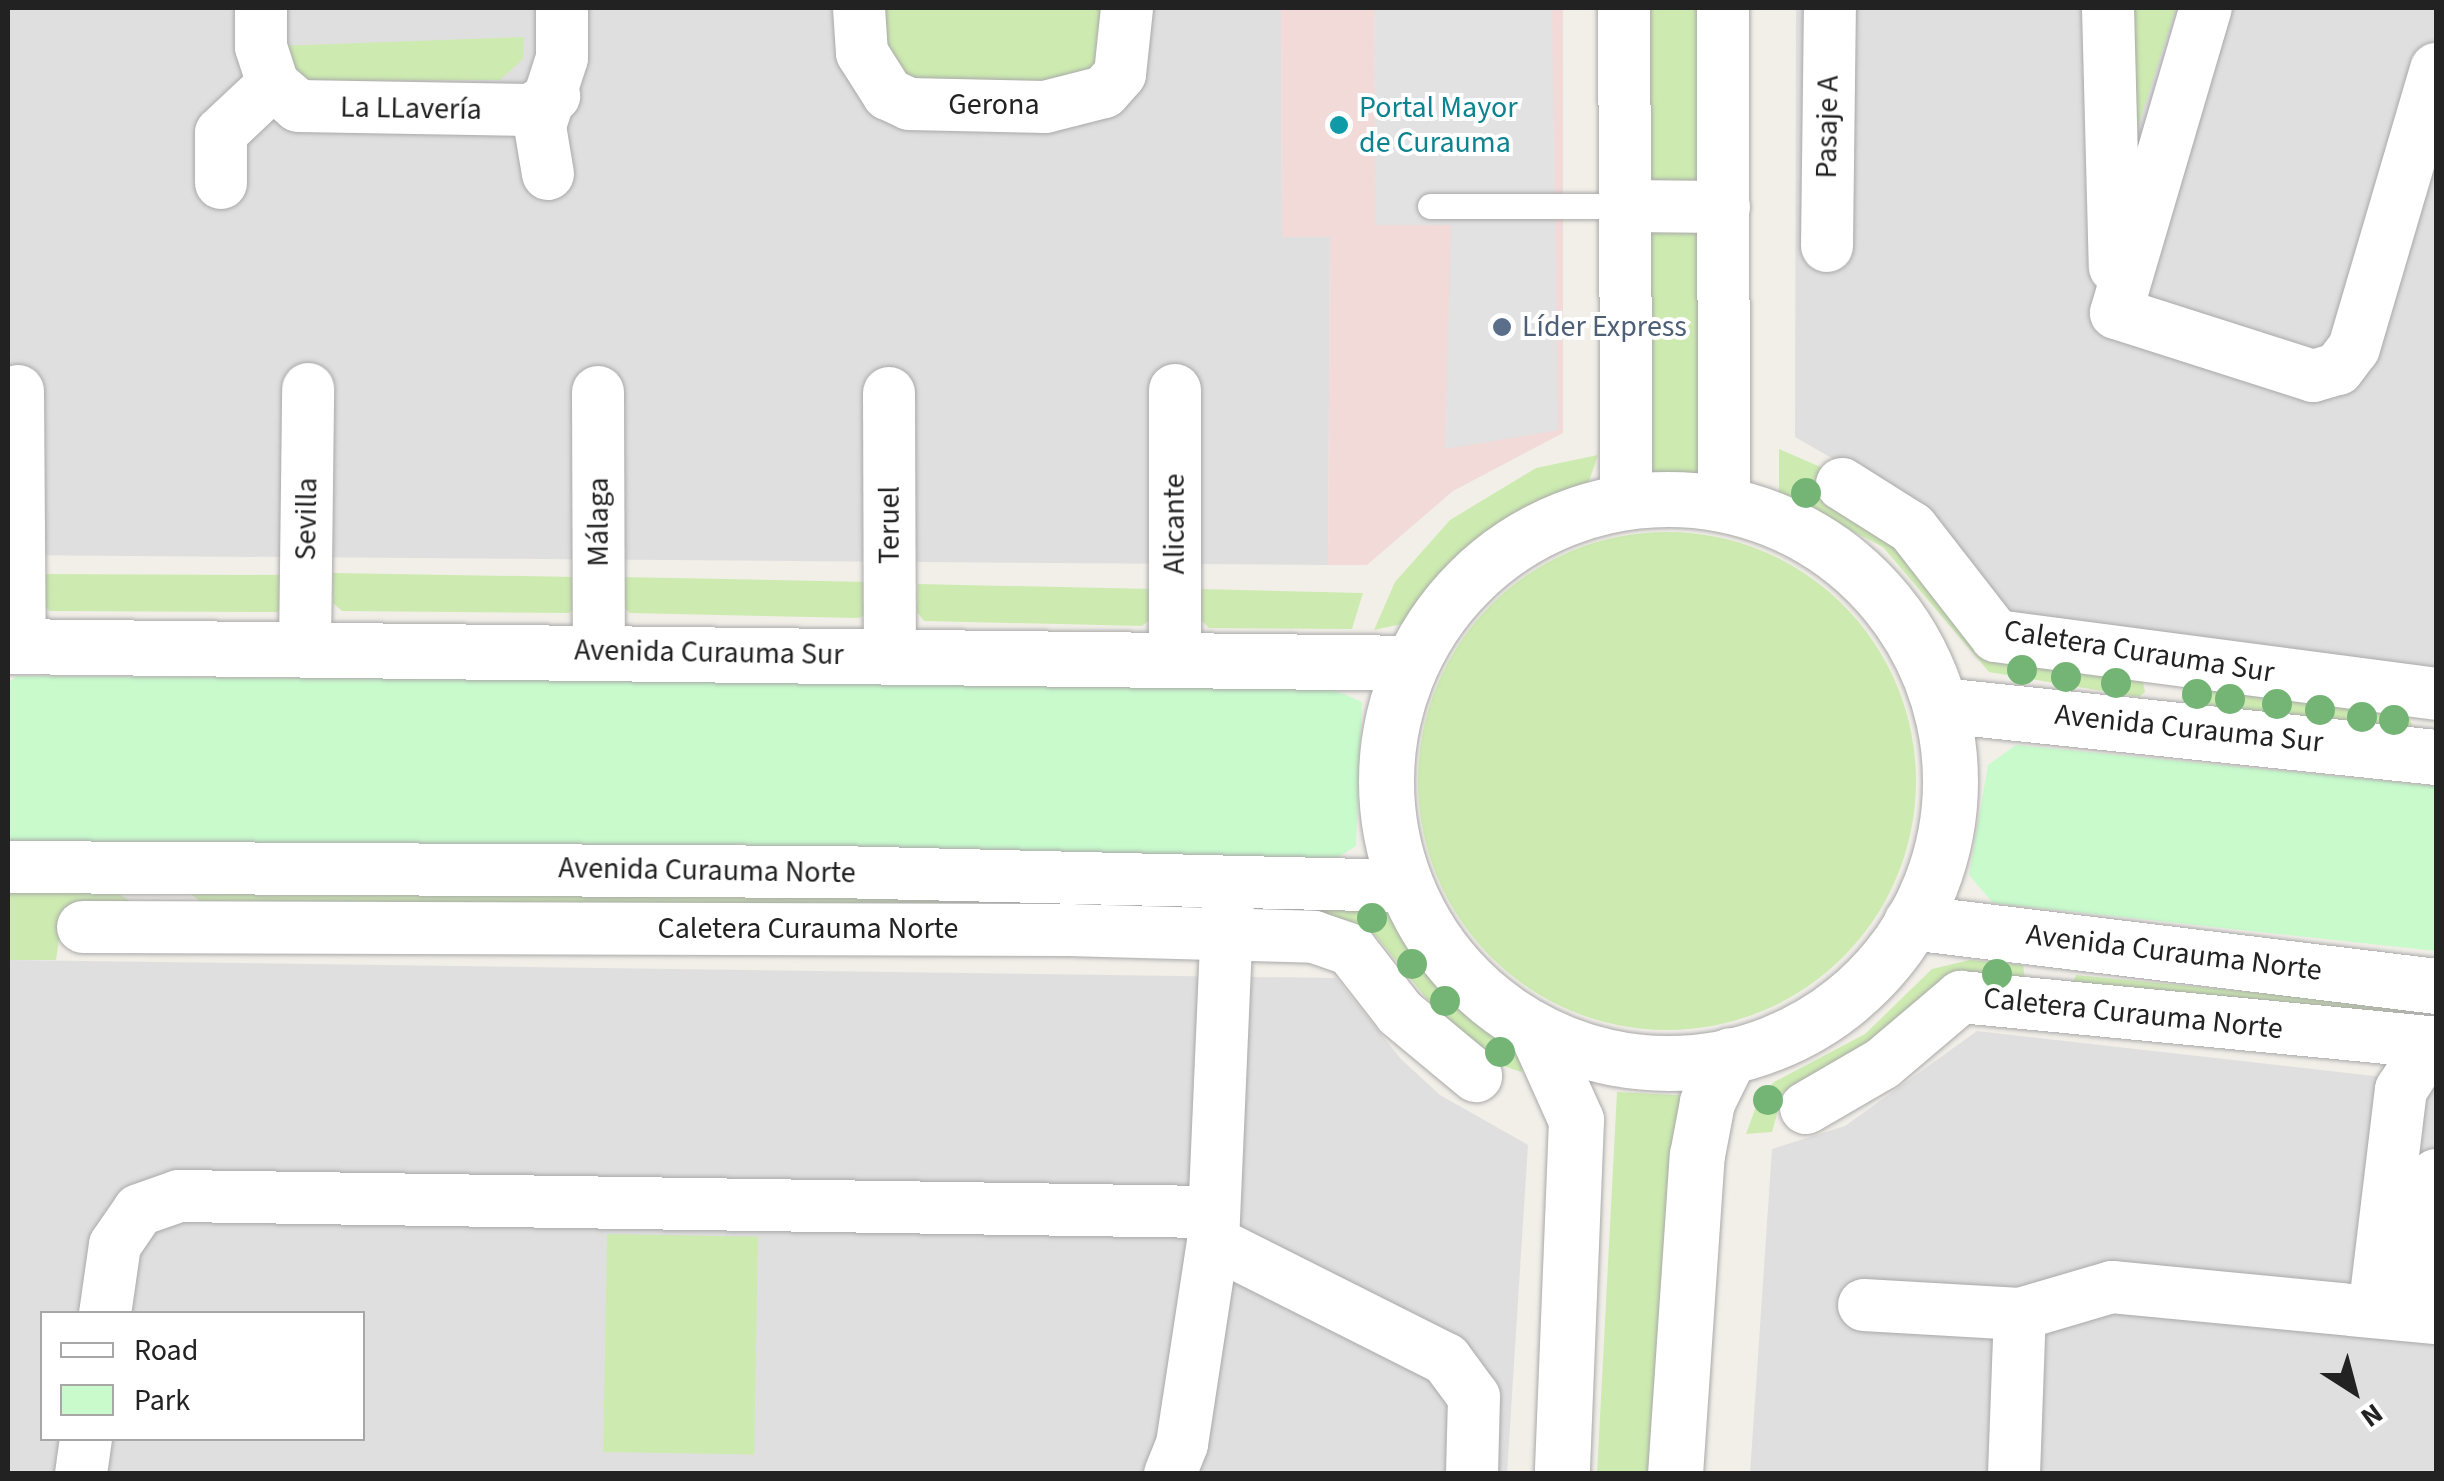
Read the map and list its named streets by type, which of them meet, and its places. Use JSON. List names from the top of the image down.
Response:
{
  "streets": {
    "street": [
      "Gerona",
      "La LLavería",
      "Pasaje A",
      "Sevilla",
      "Málaga",
      "Alicante",
      "Teruel",
      "Caletera Curauma Sur",
      "Avenida Curauma Sur",
      "Avenida Curauma Norte",
      "Caletera Curauma Norte"
    ]
  },
  "crossings": [
    ["Sevilla", "Avenida Curauma Sur"],
    ["Málaga", "Avenida Curauma Sur"],
    ["Alicante", "Avenida Curauma Sur"],
    ["Teruel", "Avenida Curauma Sur"]
  ],
  "places": ["Portal Mayor de Curauma", "Líder Express"],
  "legend": ["Road", "Park"],
  "north": "bottom right"
}
